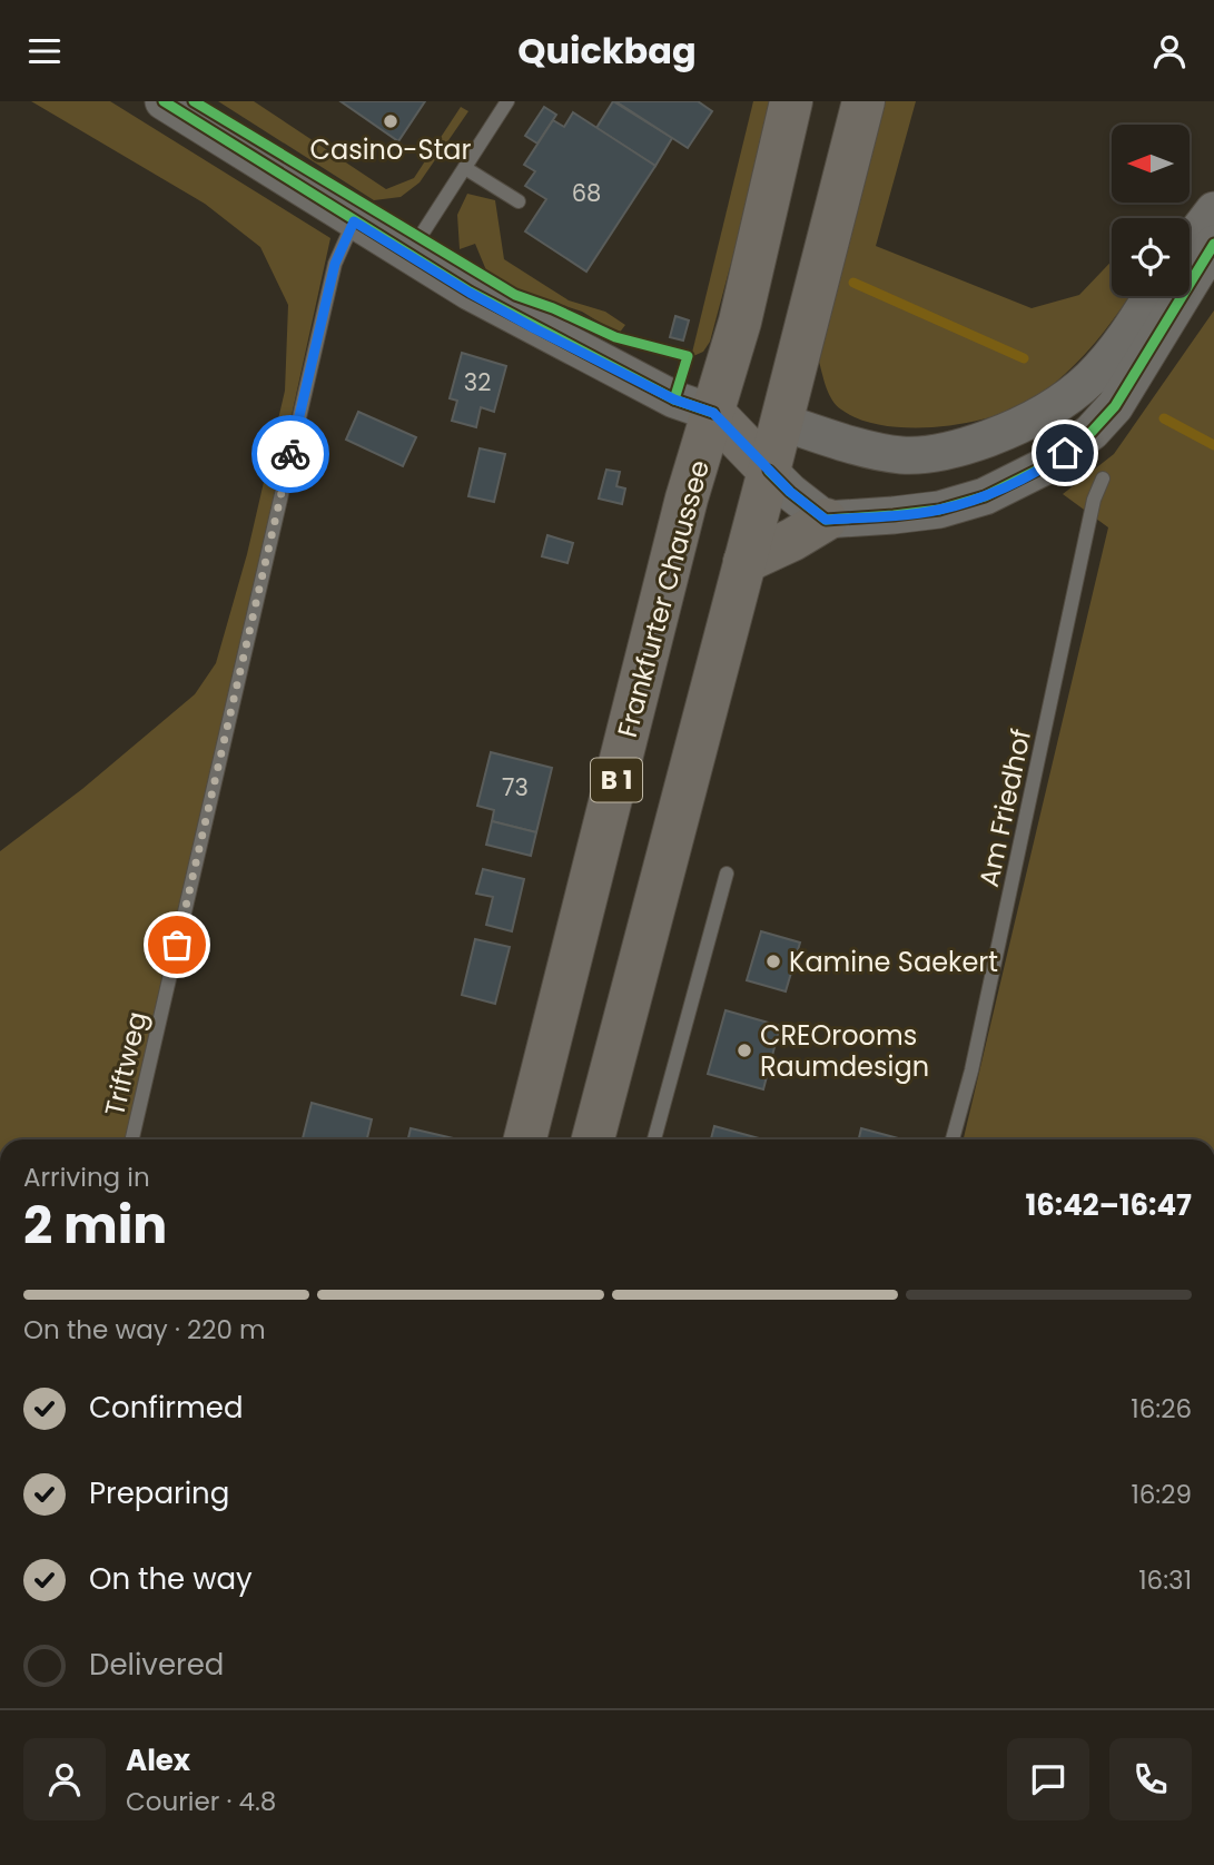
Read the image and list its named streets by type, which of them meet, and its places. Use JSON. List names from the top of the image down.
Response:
{
  "streets": {
    "main road": ["Frankfurter Chaussee", "B 1"],
    "lane": ["Am Friedhof", "Triftweg"]
  },
  "crossings": [
    ["Frankfurter Chaussee", "B 1"]
  ],
  "places": ["Casino-Star", "Kamine Saekert", "CREOrooms Raumdesign"],
  "house_numbers": ["68", "32", "73"],
  "north": "left",
  "page": {
    "header": "Quickbag",
    "heading": ["2 min", "Arriving in", "16:42–16:47"],
    "panel": ["Alex", "Courier · 4.8"],
    "bar": "On the way · 220 m",
    "list": [
      ["Confirmed", "16:26"],
      ["Preparing", "16:29"],
      ["On the way", "16:31"],
      "Delivered"
    ]
  }
}
